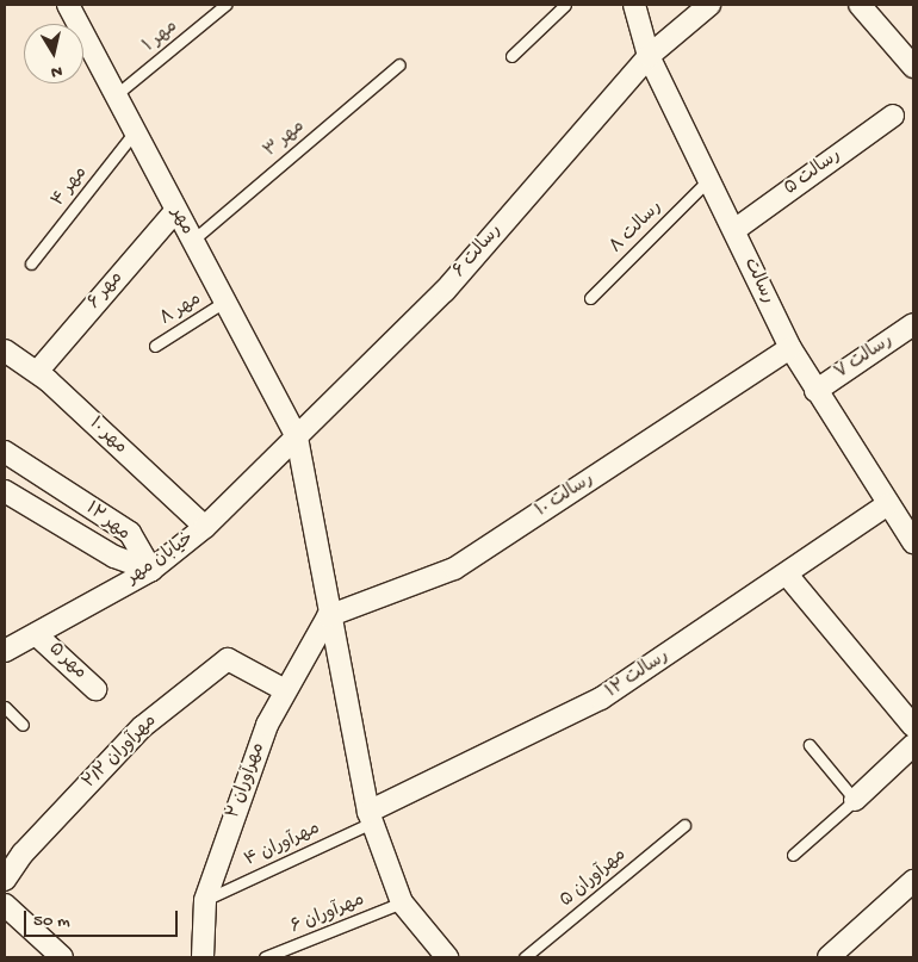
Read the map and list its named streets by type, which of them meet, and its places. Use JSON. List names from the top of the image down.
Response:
{
  "streets": {
    "street": [
      "رسالت ۵",
      "مهر",
      "رسالت ۶",
      "رسالت",
      "مهر ۶",
      "رسالت ۷",
      "مهر ۱۰",
      "رسالت ۱۰",
      "مهر ۱۲",
      "خیابان مهر",
      "مهر ۵",
      "رسالت ۱۲",
      "مهرآوران ۲/۲",
      "مهرآوران ۲"
    ],
    "lane": [
      "مهر ۱",
      "مهر ۳",
      "مهر ۴",
      "رسالت ۸",
      "مهر ۸",
      "مهرآوران ۴",
      "مهرآوران ۵",
      "مهرآوران ۶"
    ]
  },
  "crossings": [
    ["مهر ۱", "مهر"],
    ["مهر ۳", "مهر"],
    ["رسالت ۵", "رسالت"],
    ["مهر ۴", "مهر"],
    ["مهر", "رسالت ۶"],
    ["مهر", "مهر ۶"],
    ["مهر", "مهر ۸"],
    ["مهر", "رسالت ۱۰"],
    ["مهر", "خیابان مهر"],
    ["مهر", "رسالت ۱۲"],
    ["مهر", "مهرآوران ۲"],
    ["مهر", "مهرآوران ۴"],
    ["مهر", "مهرآوران ۶"],
    ["رسالت ۸", "رسالت"],
    ["رسالت ۶", "رسالت"],
    ["رسالت ۶", "خیابان مهر"],
    ["رسالت", "رسالت ۷"],
    ["رسالت", "رسالت ۱۰"],
    ["رسالت", "رسالت ۱۲"],
    ["مهر ۶", "مهر ۱۰"],
    ["مهر ۱۰", "خیابان مهر"],
    ["رسالت ۱۰", "مهرآوران ۲"],
    ["مهر ۱۲", "خیابان مهر"],
    ["خیابان مهر", "مهر ۵"],
    ["رسالت ۱۲", "مهرآوران ۴"],
    ["مهرآوران ۲/۲", "مهرآوران ۲"],
    ["مهرآوران ۲", "مهرآوران ۴"]
  ],
  "scale_bar": "50 m",
  "north": "bottom"
}
